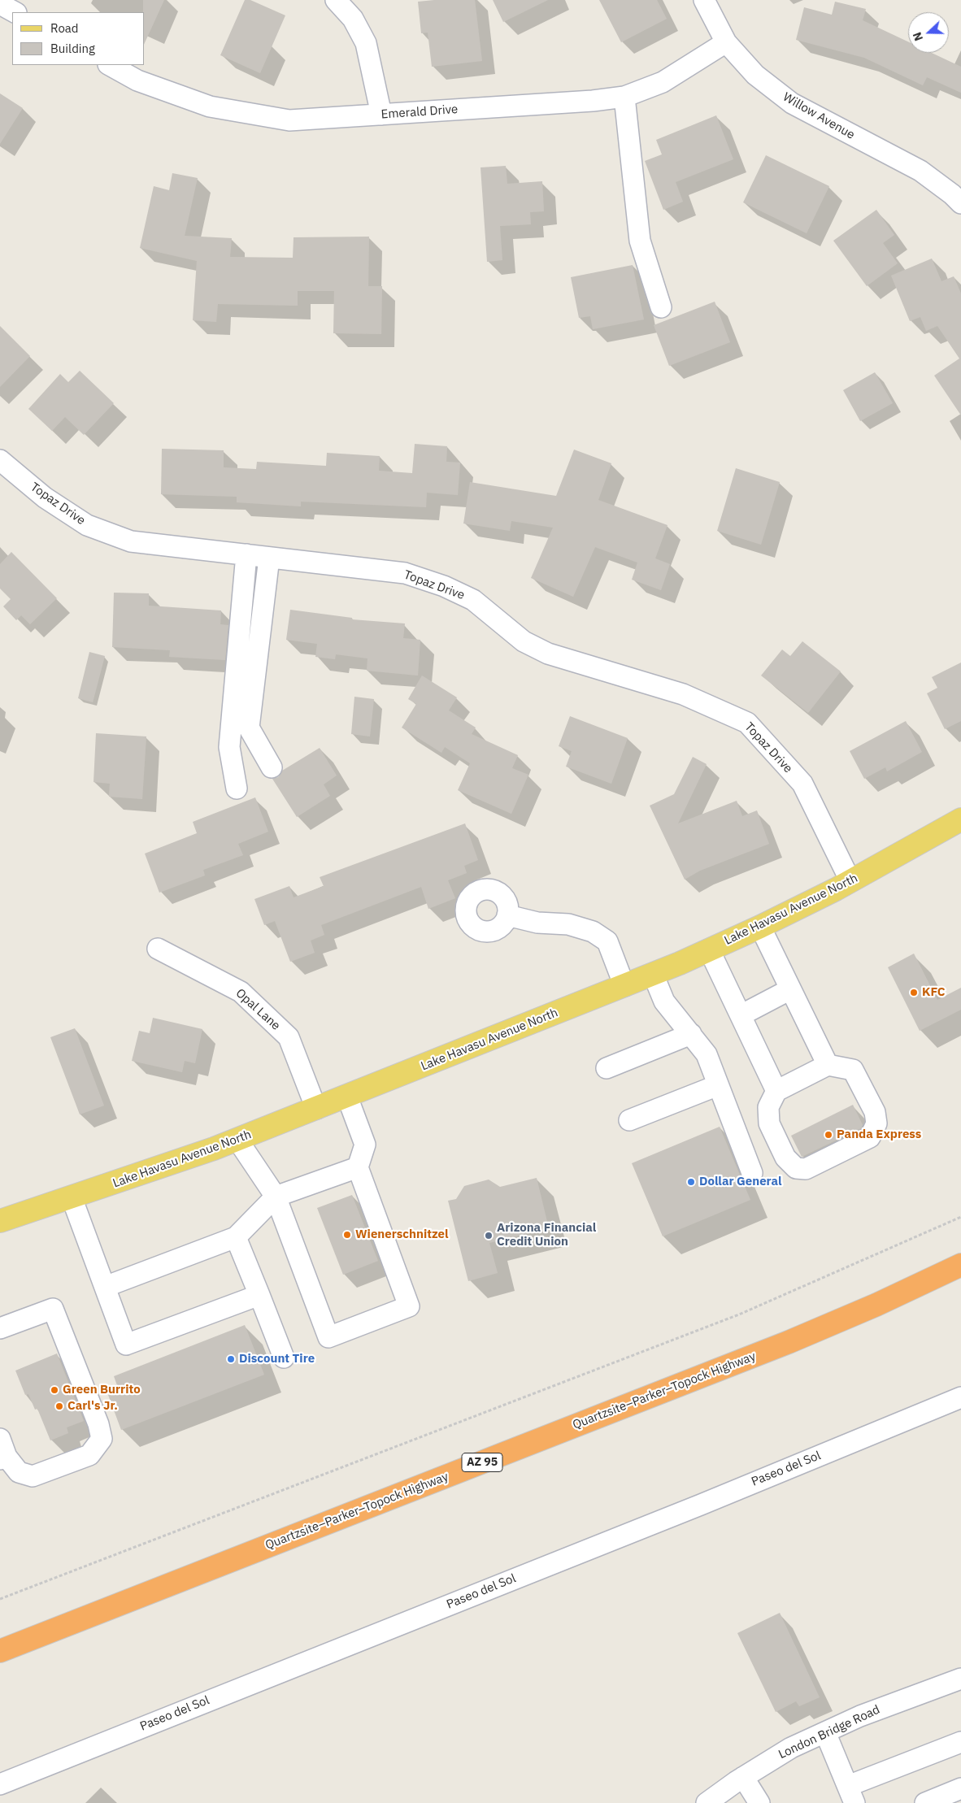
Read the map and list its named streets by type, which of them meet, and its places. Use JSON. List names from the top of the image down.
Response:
{
  "streets": {
    "highway": ["Quartzsite–Parker–Topock Highway", "AZ 95"],
    "main road": ["Lake Havasu Avenue North"],
    "street": [
      "Emerald Drive",
      "Willow Avenue",
      "Topaz Drive",
      "Opal Lane",
      "Paseo del Sol",
      "London Bridge Road"
    ]
  },
  "crossings": [
    ["Emerald Drive", "Willow Avenue"],
    ["Topaz Drive", "Lake Havasu Avenue North"],
    ["Lake Havasu Avenue North", "Opal Lane"]
  ],
  "places": [
    "KFC",
    "Panda Express",
    "Dollar General",
    "Wienerschnitzel",
    "Arizona Financial Credit Union",
    "Discount Tire",
    "Green Burrito",
    "Carl's Jr."
  ],
  "legend": ["Road", "Building"],
  "north": "left"
}
